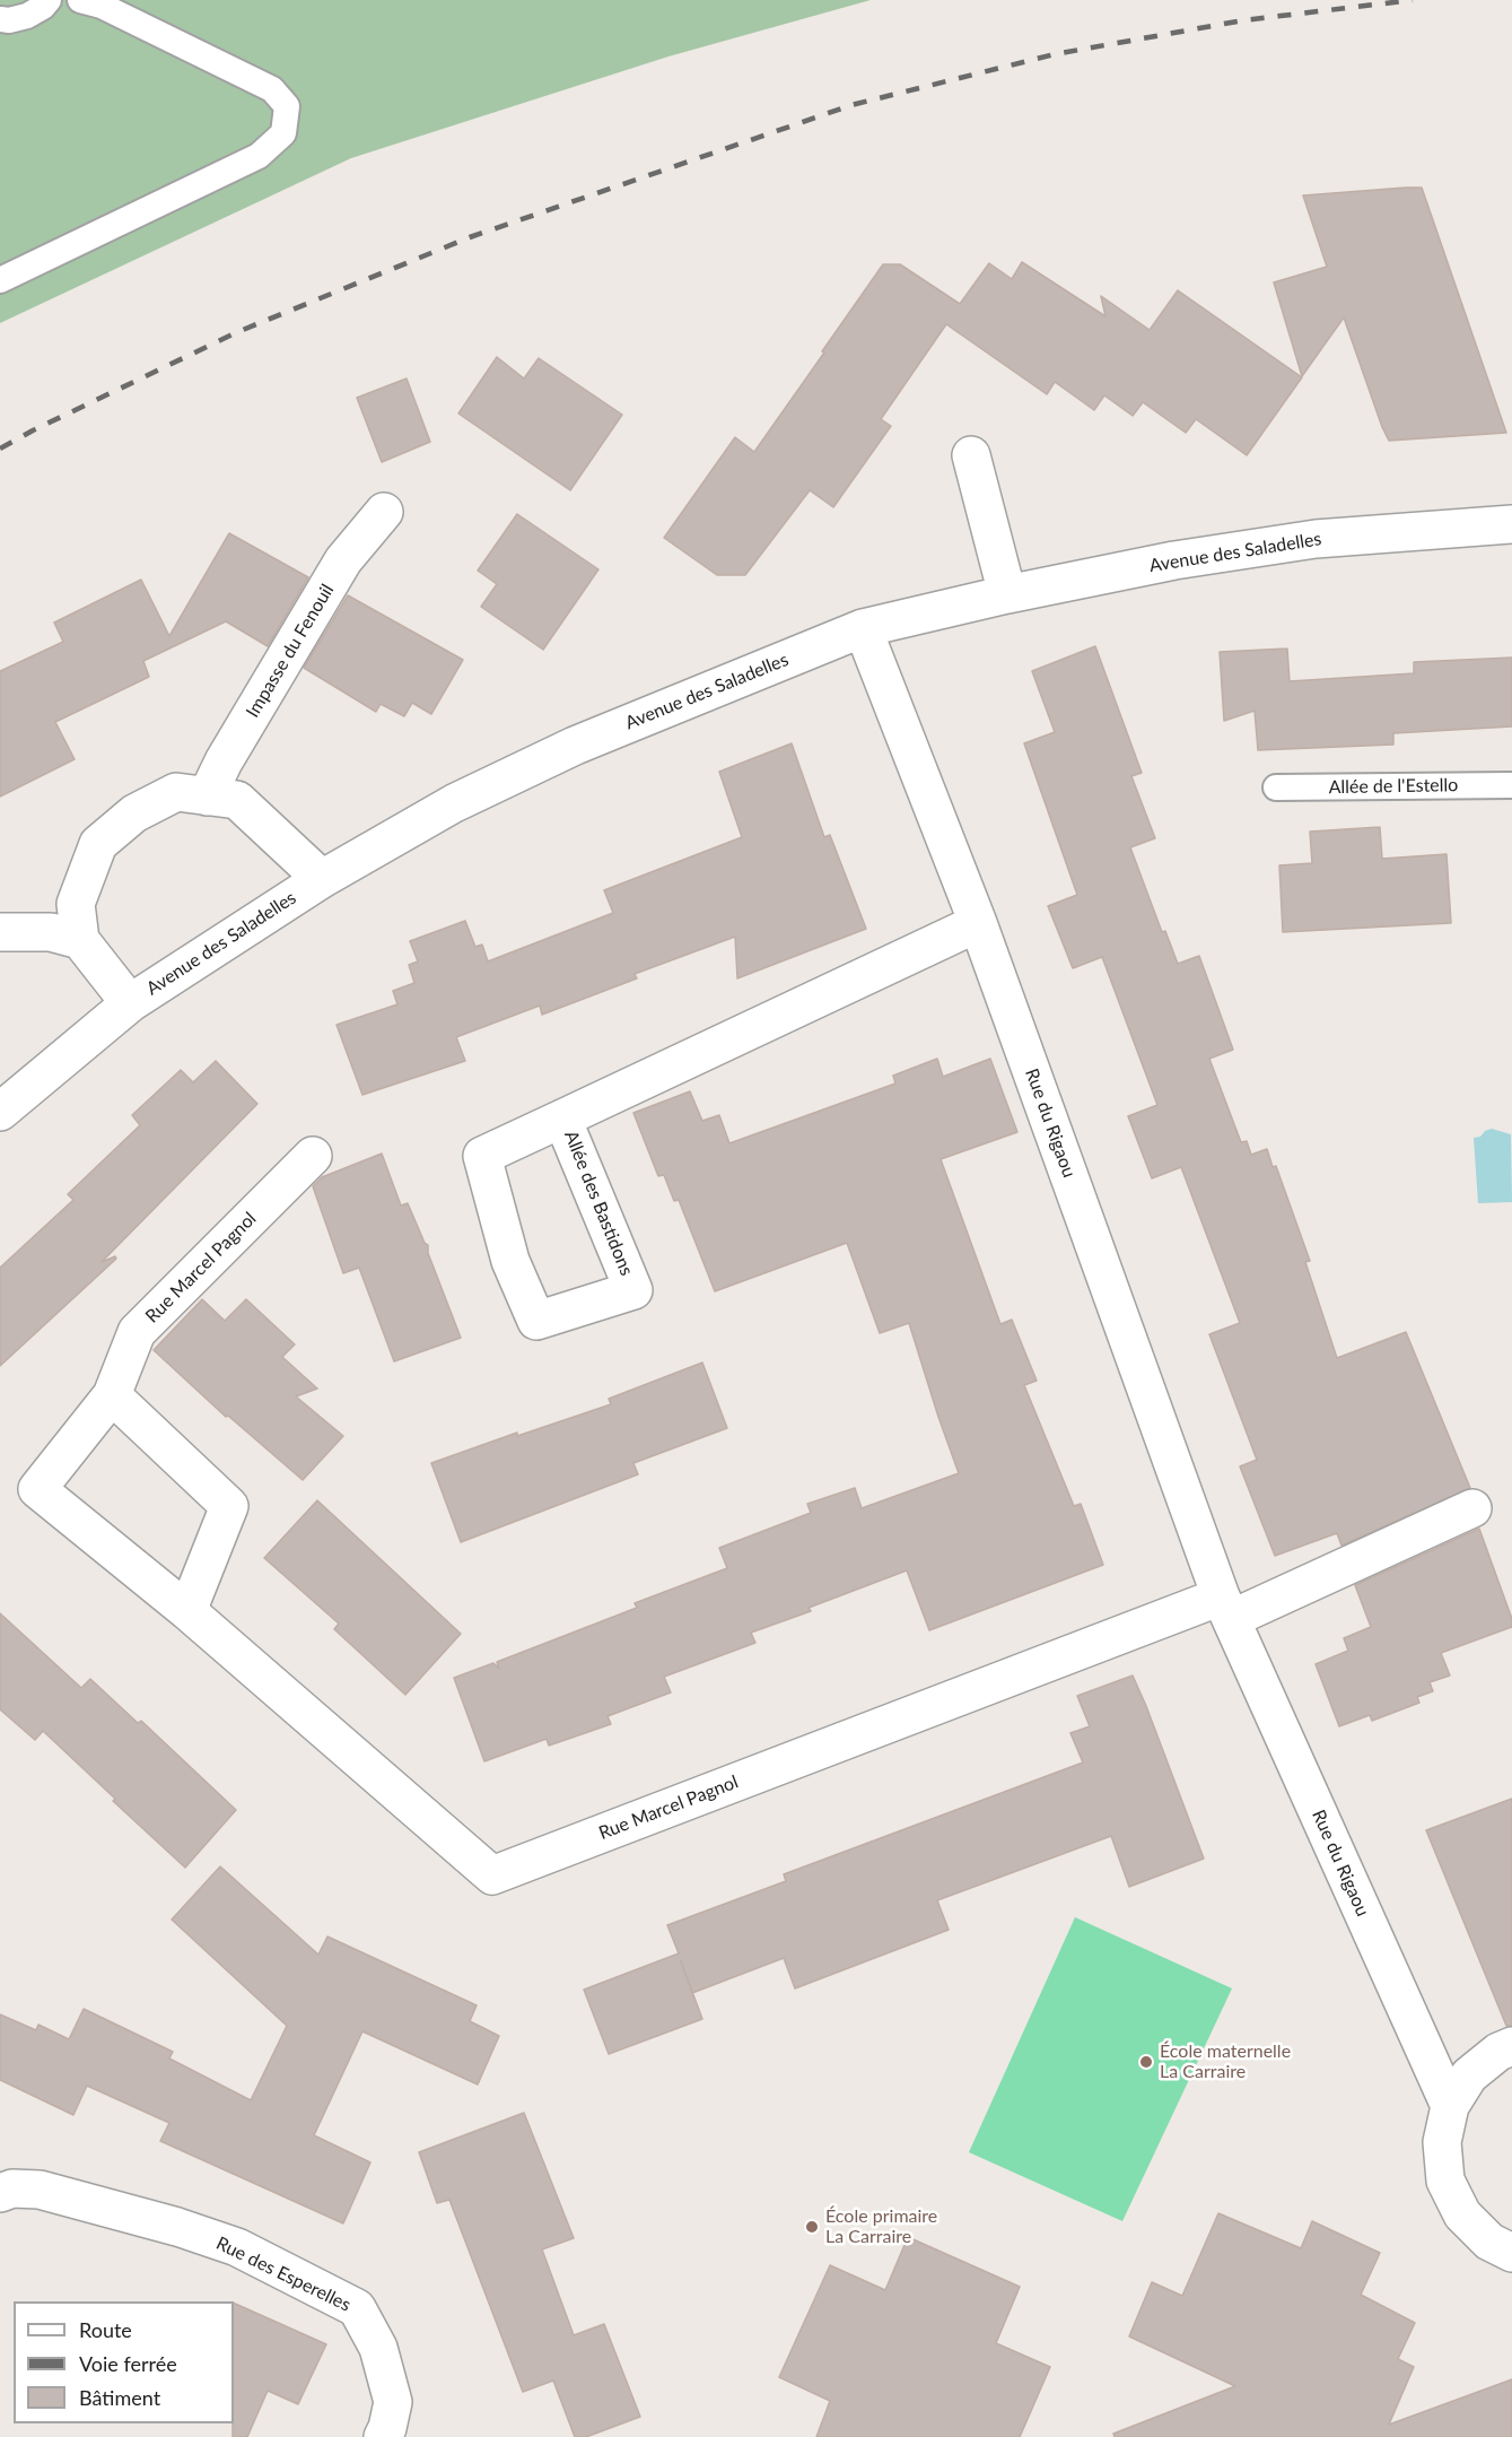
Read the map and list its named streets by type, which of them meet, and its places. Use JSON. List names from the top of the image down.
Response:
{
  "streets": {
    "street": [
      "Avenue des Saladelles",
      "Impasse du Fenouil",
      "Rue du Rigaou",
      "Allée des Bastidons",
      "Rue Marcel Pagnol",
      "Rue des Esperelles"
    ],
    "lane": ["Allée de l'Estello"]
  },
  "crossings": [
    ["Avenue des Saladelles", "Rue du Rigaou"],
    ["Rue du Rigaou", "Allée des Bastidons"],
    ["Rue du Rigaou", "Rue Marcel Pagnol"]
  ],
  "places": ["École maternelle La Carraire", "École primaire La Carraire"],
  "legend": ["Route", "Voie ferrée", "Bâtiment"]
}
